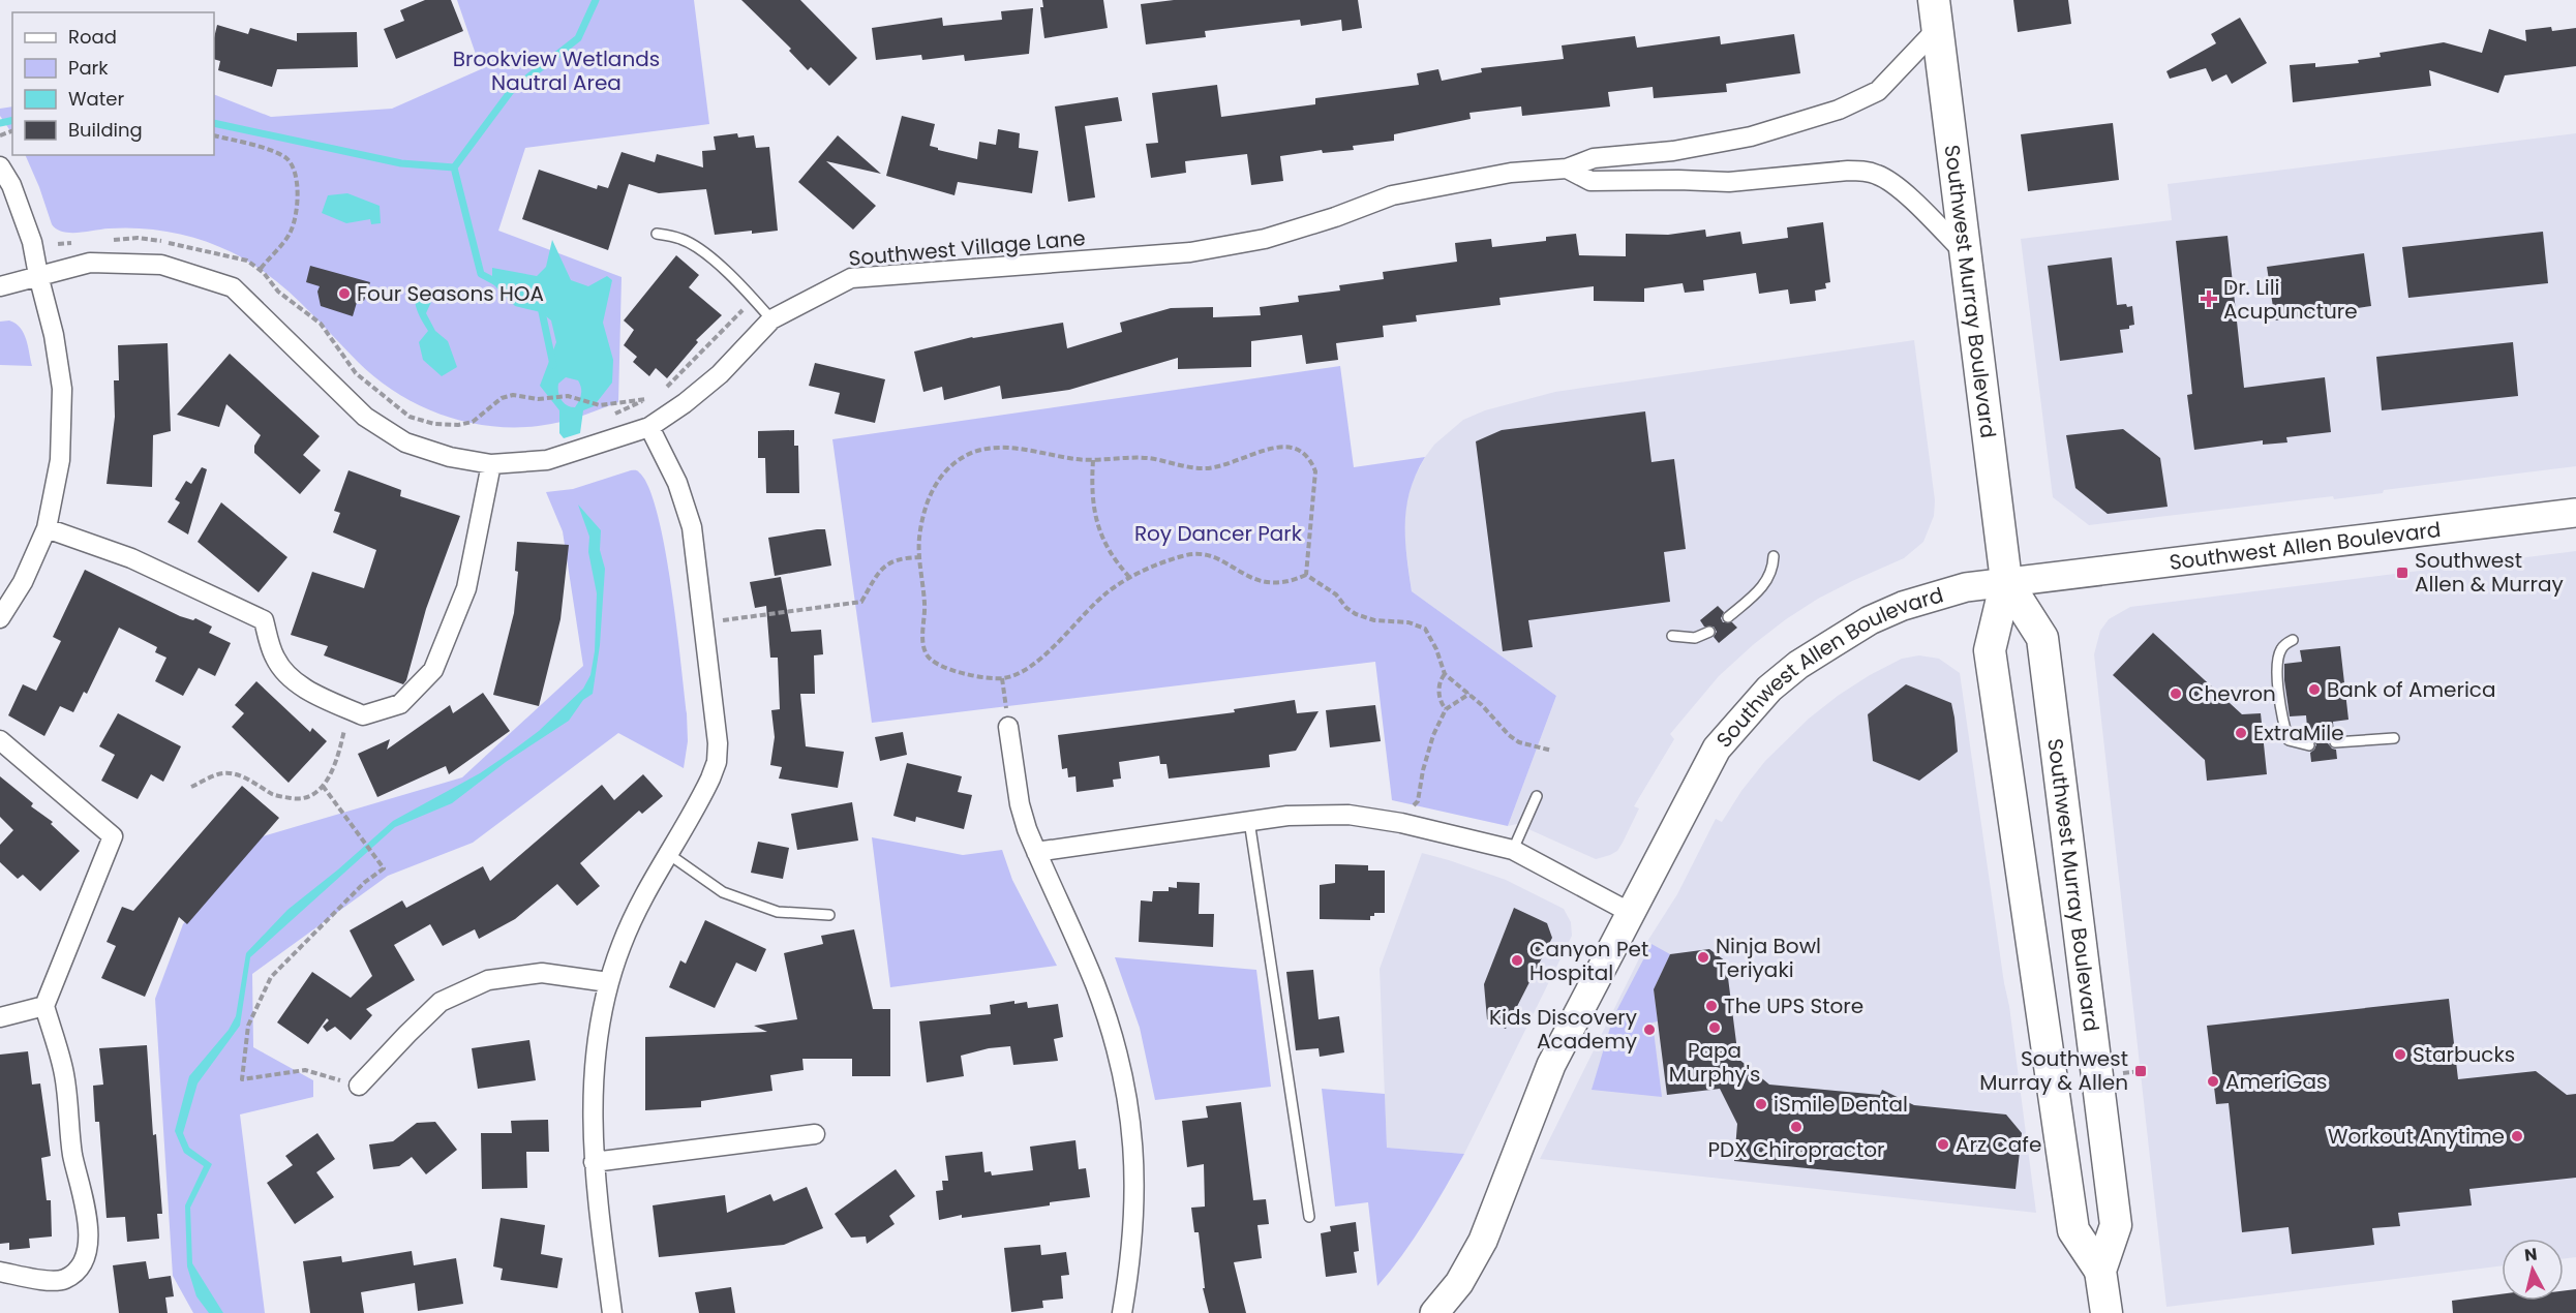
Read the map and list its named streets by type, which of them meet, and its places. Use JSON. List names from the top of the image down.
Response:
{
  "streets": {
    "main road": ["Southwest Murray Boulevard"],
    "street": ["Southwest Village Lane", "Southwest Allen Boulevard"]
  },
  "crossings": [
    ["Southwest Village Lane", "Southwest Murray Boulevard"],
    ["Southwest Murray Boulevard", "Southwest Allen Boulevard"]
  ],
  "parks": ["Brookview Wetlands Nautral Area", "Roy Dancer Park"],
  "places": {
    "other": [
      "Four Seasons HOA",
      "Bank of America",
      "Chevron",
      "ExtraMile",
      "Ninja Bowl Teriyaki",
      "Canyon Pet Hospital",
      "The UPS Store",
      "Papa Murphy's",
      "Kids Discovery Academy",
      "Starbucks",
      "AmeriGas",
      "iSmile Dental",
      "PDX Chiropractor",
      "Workout Anytime",
      "Arz Cafe"
    ],
    "health": ["Dr. Lili Acupuncture"],
    "transit": ["Southwest Allen & Murray", "Southwest Murray & Allen"]
  },
  "legend": [
    "Road",
    "Park",
    "Water",
    "Building"
  ],
  "north": "top"
}
